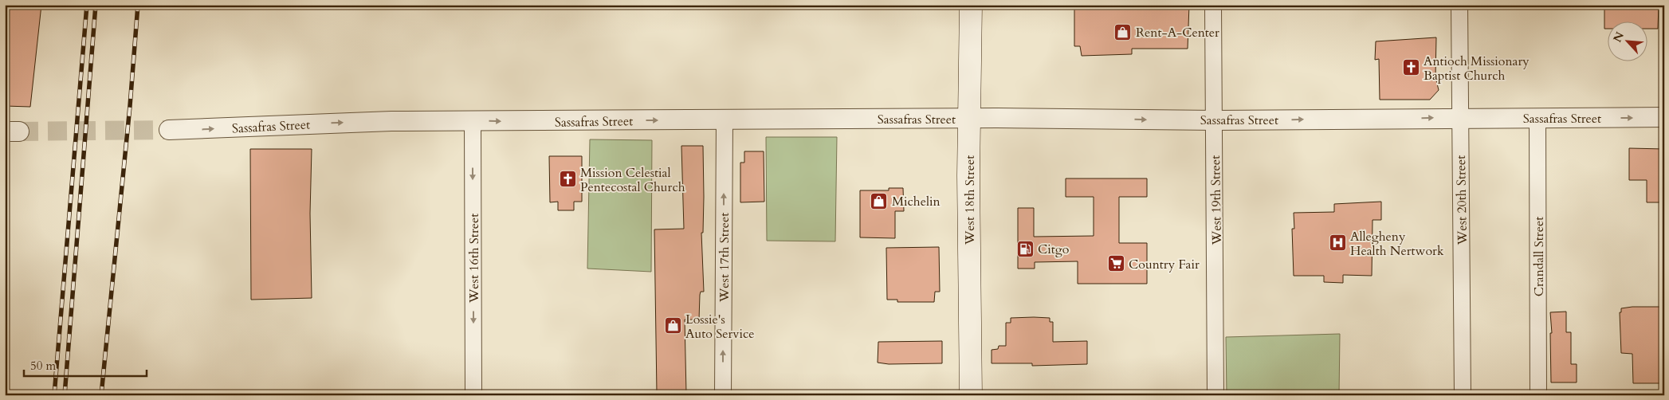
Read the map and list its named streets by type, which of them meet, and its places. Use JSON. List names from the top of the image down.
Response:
{
  "streets": {
    "main road": ["West 18th Street"],
    "street": [
      "Sassafras Street",
      "West 19th Street",
      "West 20th Street",
      "Crandall Street",
      "West 17th Street",
      "West 16th Street"
    ]
  },
  "crossings": [
    ["Sassafras Street", "West 18th Street"],
    ["Sassafras Street", "West 19th Street"],
    ["Sassafras Street", "West 20th Street"],
    ["Sassafras Street", "Crandall Street"],
    ["Sassafras Street", "West 17th Street"],
    ["Sassafras Street", "West 16th Street"]
  ],
  "one_way": ["Sassafras Street", "West 17th Street", "West 16th Street"],
  "places": {
    "shop": ["Rent-A-Center", "Michelin", "Lossie's Auto Service"],
    "church": ["Antioch Missionary Baptist Church", "Mission Celestial Pentecostal Church"],
    "hospital": ["Allegheny Health Nertwork"],
    "fuel station": ["Citgo"],
    "supermarket": ["Country Fair"]
  },
  "scale_bar": "50 m",
  "north": "top left"
}
